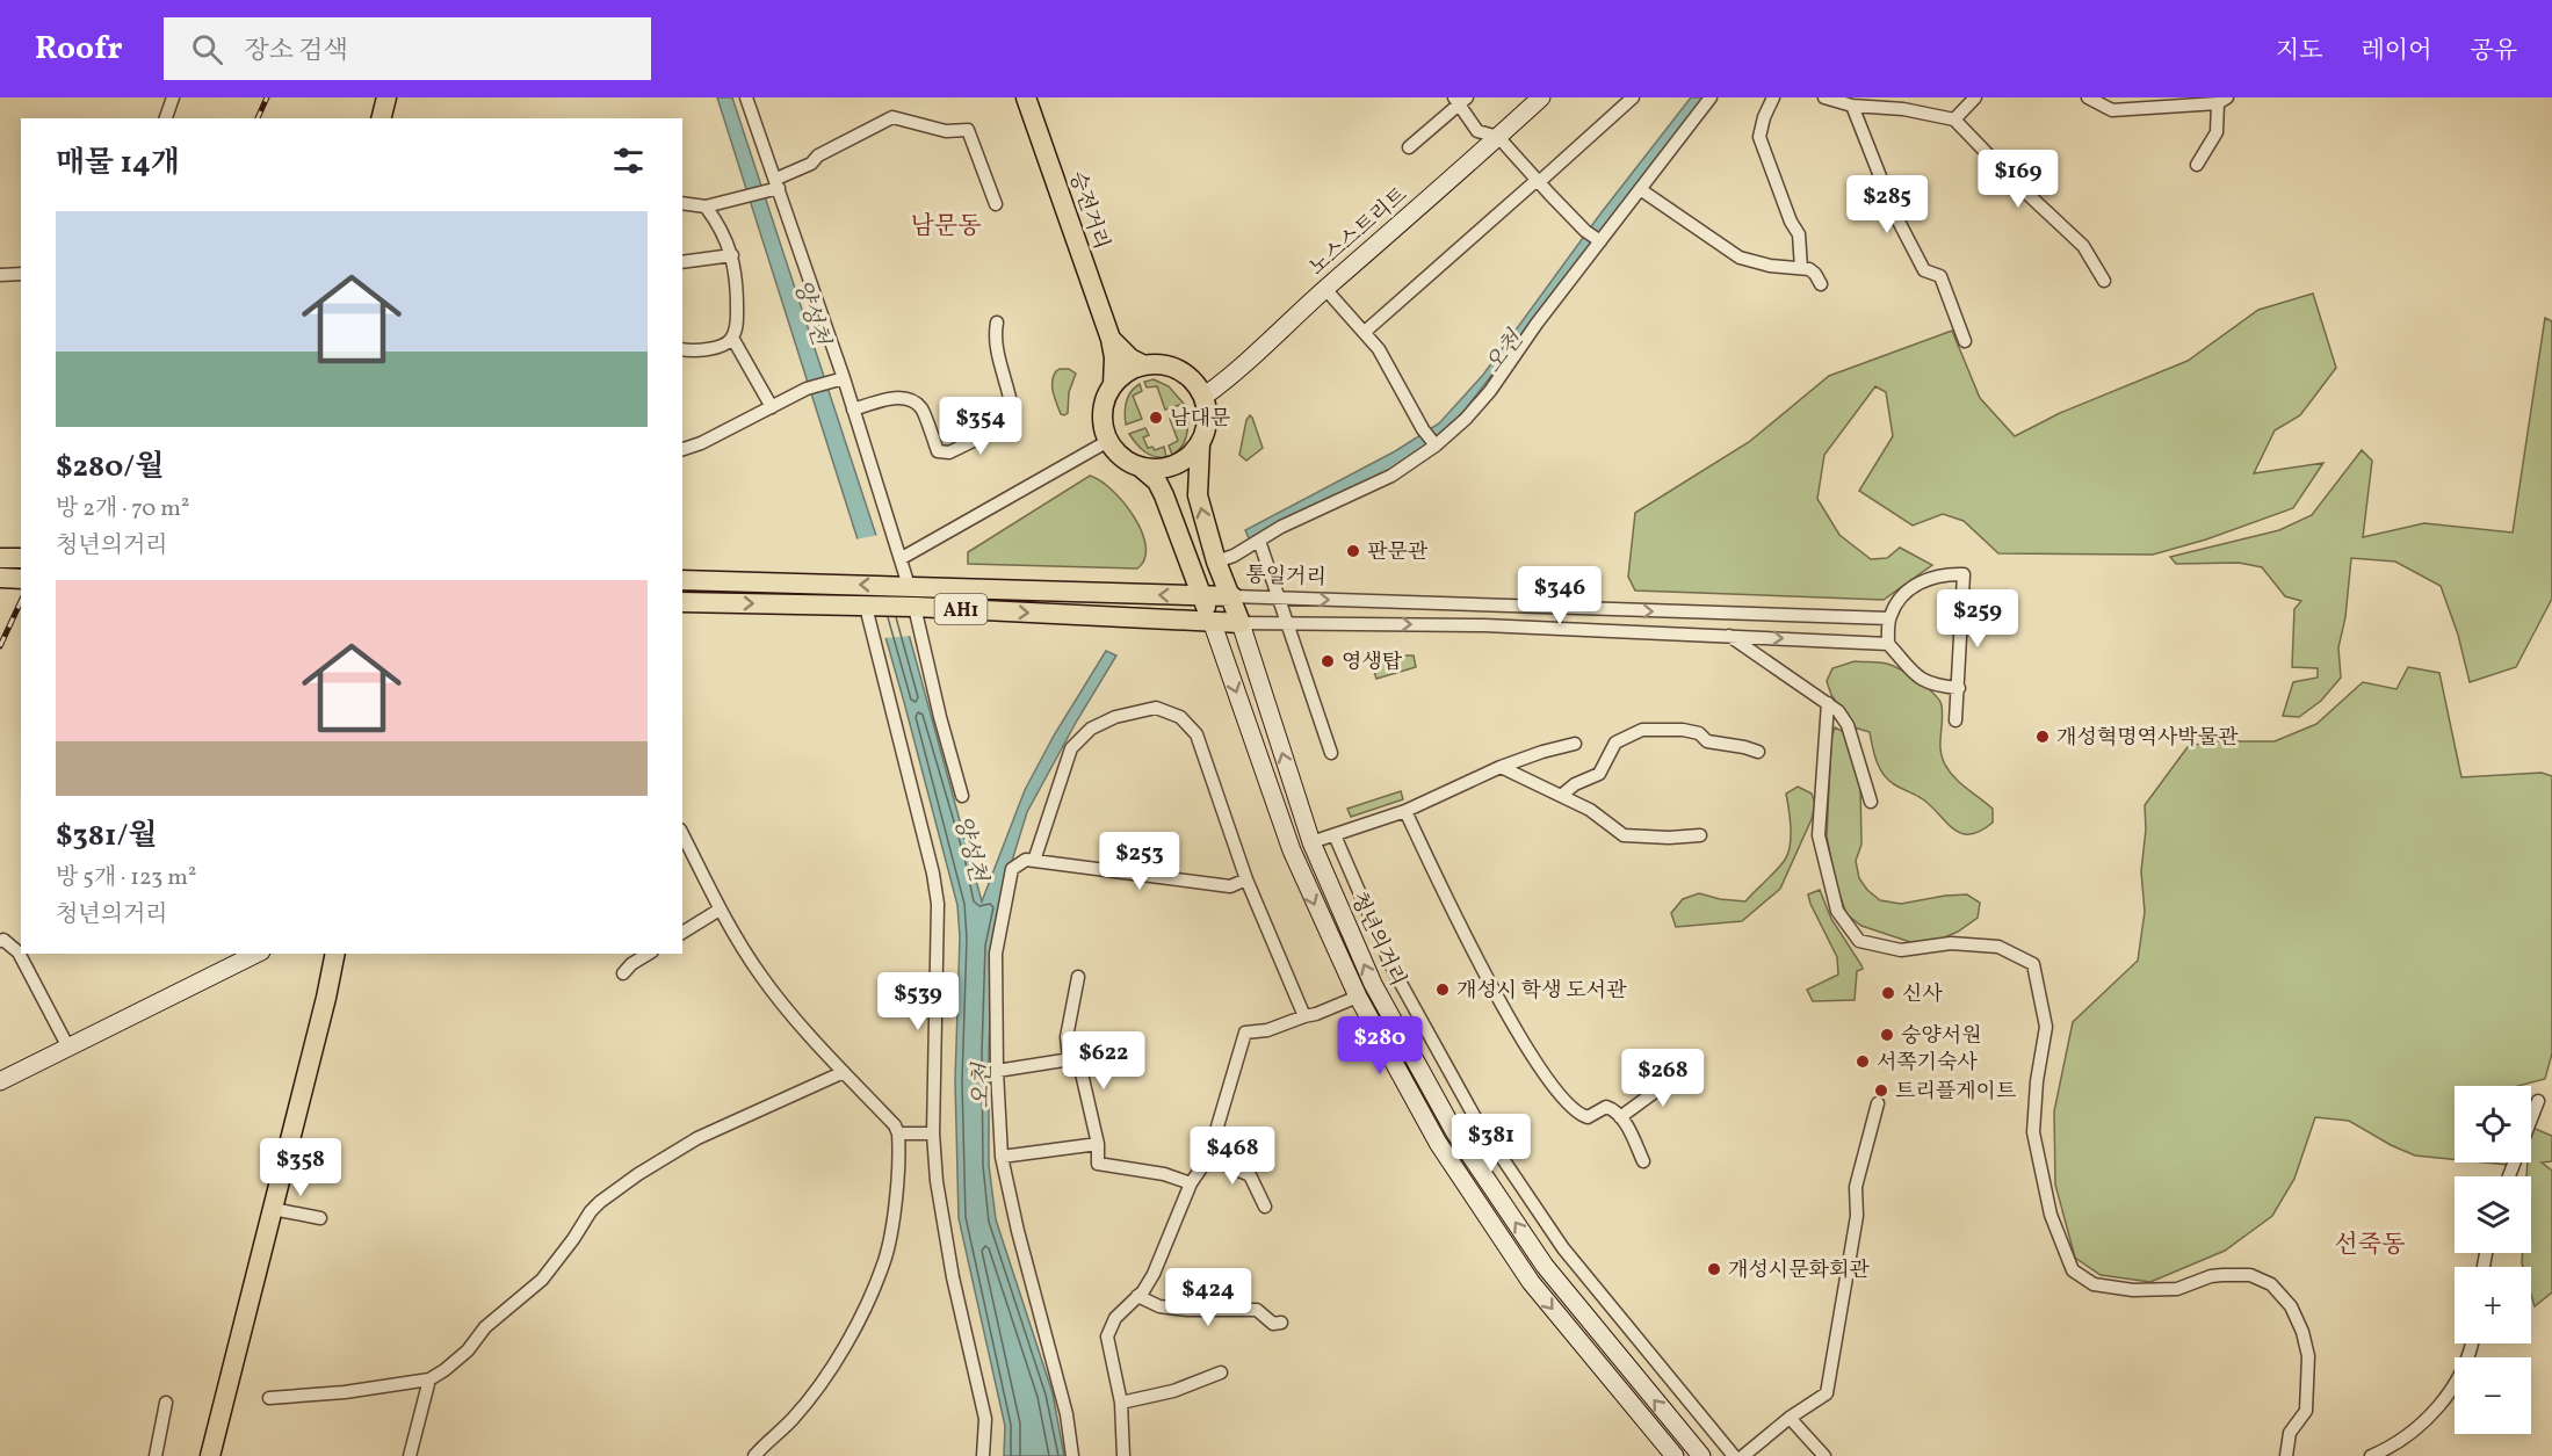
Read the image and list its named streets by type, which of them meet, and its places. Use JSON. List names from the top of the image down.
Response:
{
  "streets": {
    "main road": [
      "승전거리",
      "노스스트리트",
      "통일거리",
      "AH1",
      "청년의거리"
    ]
  },
  "crossings": [
    ["노스스트리트", "청년의거리"],
    ["통일거리", "청년의거리"],
    ["AH1", "청년의거리"]
  ],
  "districts": ["남문동", "선죽동"],
  "water": ["양성천", "오천"],
  "places": [
    "남대문",
    "판문관",
    "영생탑",
    "개성혁명역사박물관",
    "개성시 학생 도서관",
    "신사",
    "숭양서원",
    "서쪽기숙사",
    "트리플게이트",
    "개성시문화회관"
  ],
  "page": {
    "header": "Roofr",
    "search": "장소 검색",
    "nav": ["지도", "레이어", "공유"],
    "heading": "매물 14개",
    "price": [
      "$169",
      "$285",
      "$354",
      "$346",
      "$259",
      "$253",
      "$539",
      "$280",
      "$622",
      "$268",
      "$381",
      "$468",
      "$358",
      "$424"
    ],
    "list": [
      {
        "name": "$280/월",
        "note": "방 2개 · 70 m² · 청년의거리"
      },
      {
        "name": "$381/월",
        "note": "방 5개 · 123 m² · 청년의거리"
      }
    ],
    "map_buttons": ["+", "−"]
  }
}
